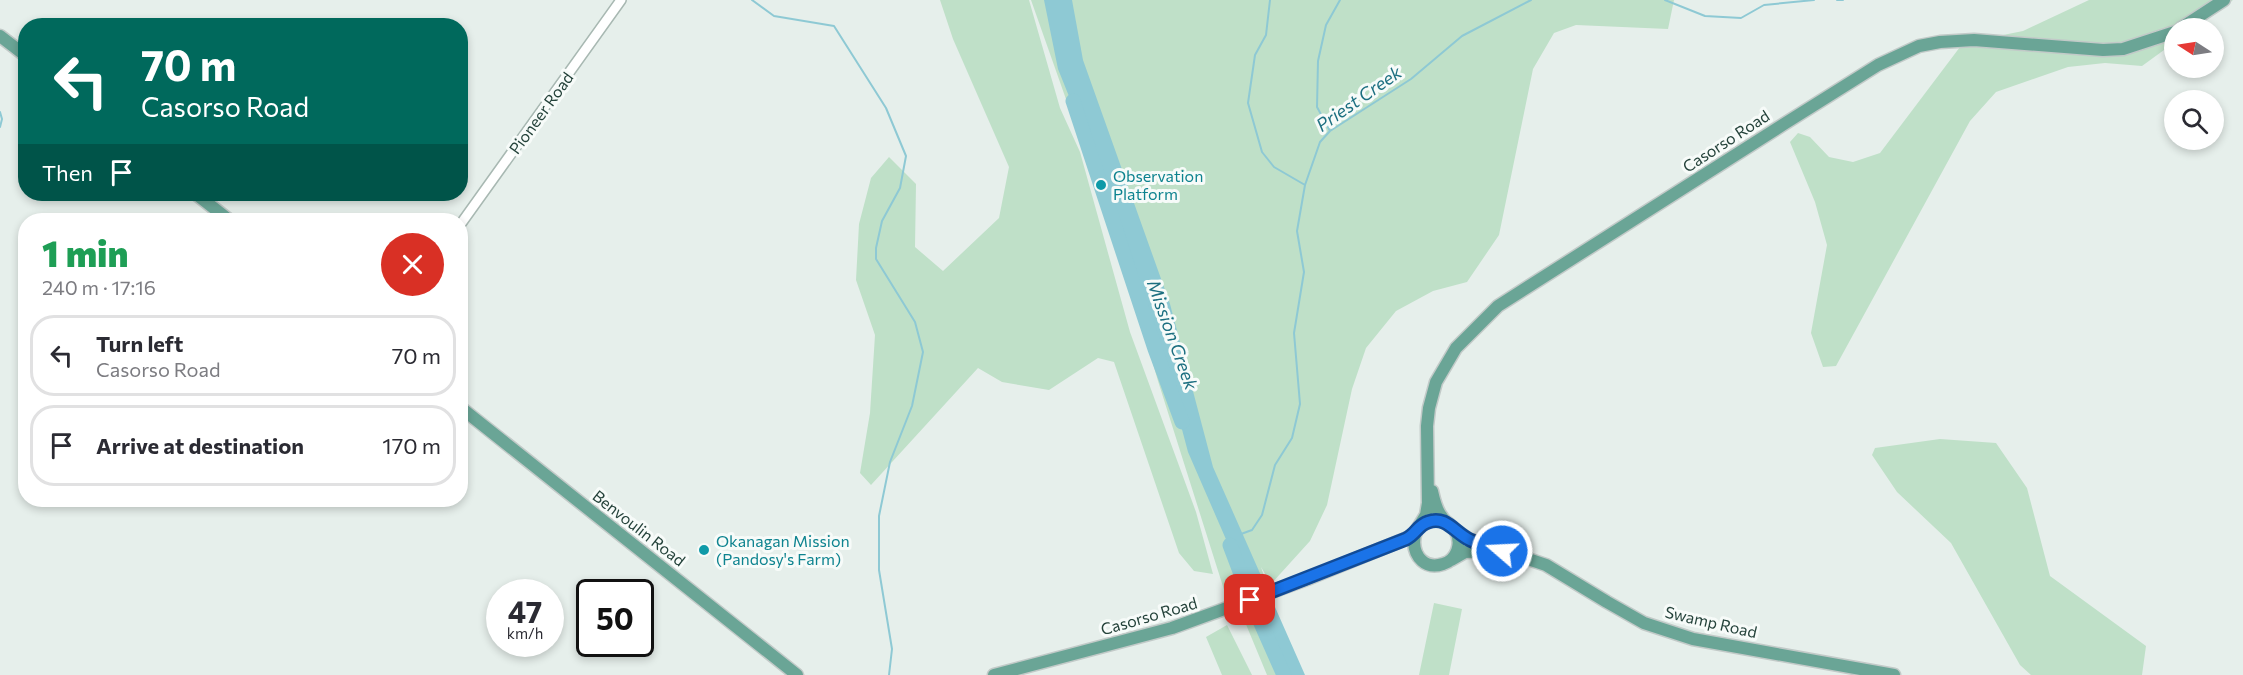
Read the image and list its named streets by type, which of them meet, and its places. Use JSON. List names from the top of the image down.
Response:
{
  "streets": {
    "main road": ["Casorso Road", "Benvoulin Road", "Swamp Road"],
    "street": ["Pioneer Road"]
  },
  "crossings": [
    ["Casorso Road", "Swamp Road"]
  ],
  "water": ["Priest Creek", "Mission Creek"],
  "places": ["Observation Platform", "Okanagan Mission (Pandosy's Farm)"],
  "north": "left",
  "page": {
    "turn": ["70 m", "Casorso Road"],
    "then": "Then",
    "heading": ["1 min", "240 m · 17:16"],
    "list": [
      {
        "name": "Turn left",
        "note": "Casorso Road",
        "value": "70 m"
      },
      {
        "name": "Arrive at destination",
        "value": "170 m"
      }
    ],
    "speed": "47 km/h",
    "limit": "50"
  }
}
